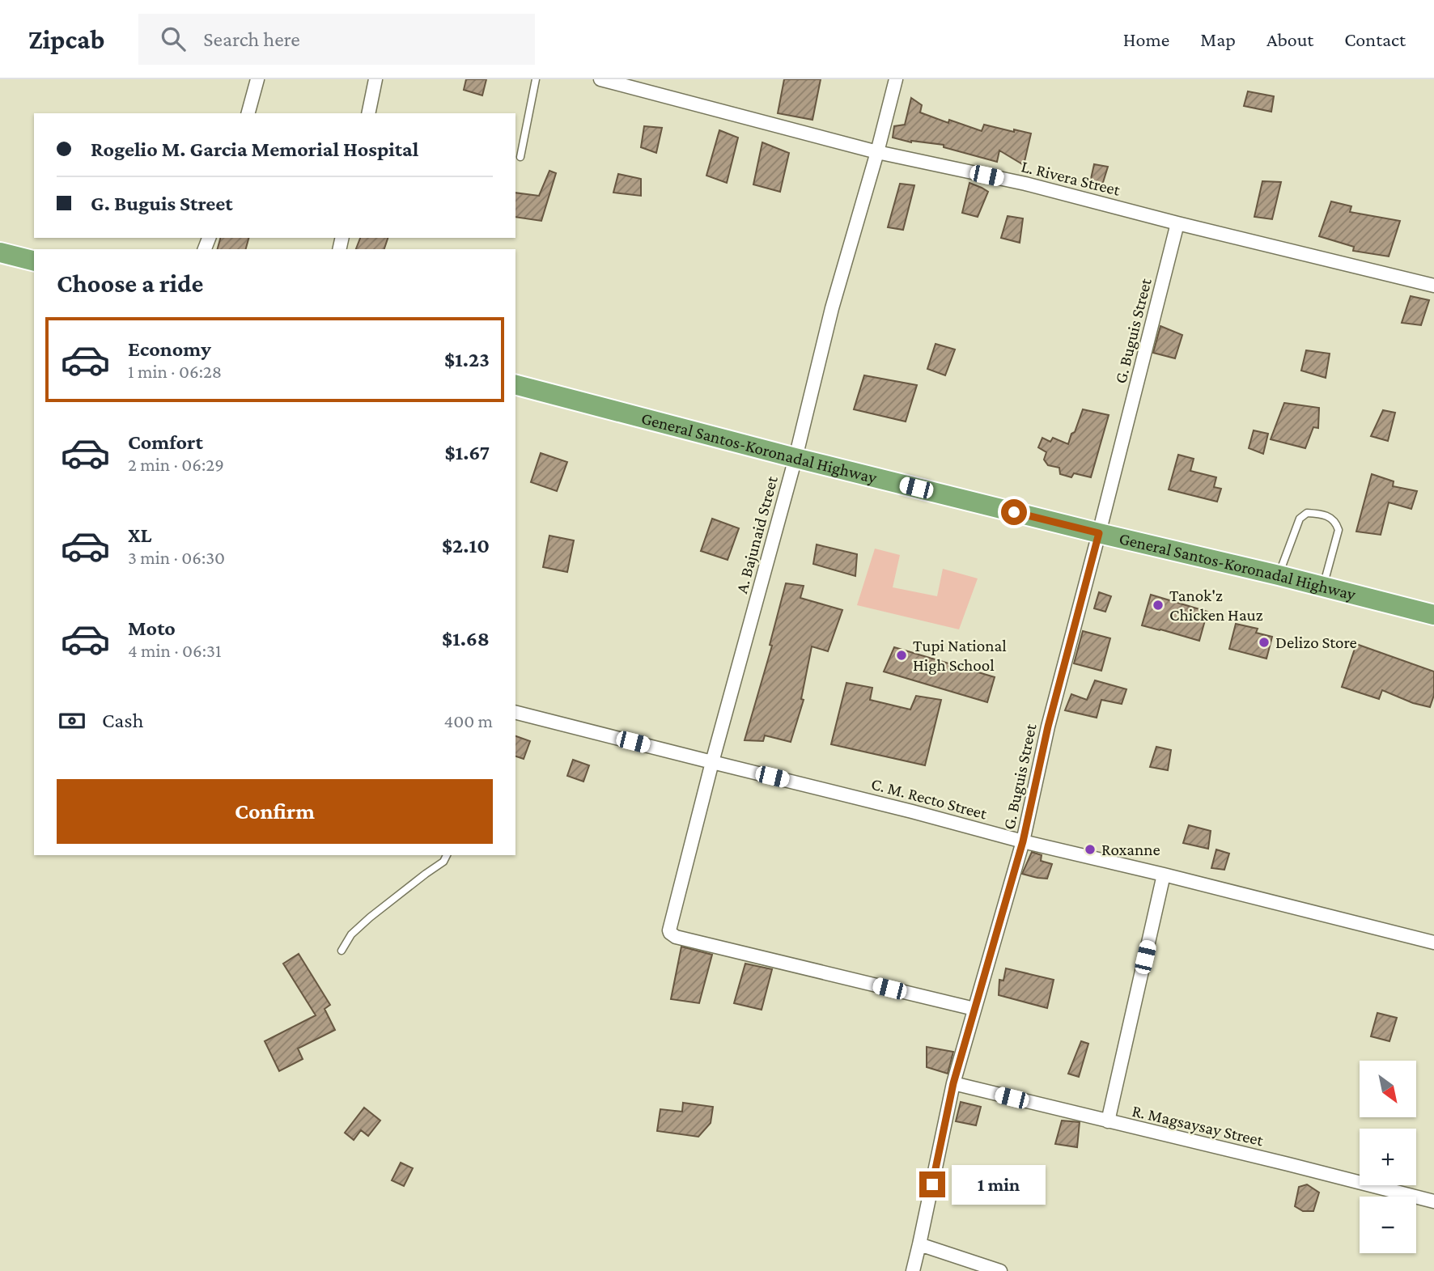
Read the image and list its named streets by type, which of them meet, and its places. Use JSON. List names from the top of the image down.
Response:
{
  "streets": {
    "highway": ["General Santos-Koronadal Highway"],
    "street": [
      "L. Rivera Street",
      "G. Buguis Street",
      "A. Bajunaid Street",
      "C. M. Recto Street",
      "R. Magsaysay Street"
    ]
  },
  "crossings": [
    ["L. Rivera Street", "G. Buguis Street"],
    ["L. Rivera Street", "A. Bajunaid Street"],
    ["G. Buguis Street", "General Santos-Koronadal Highway"],
    ["G. Buguis Street", "A. Bajunaid Street"],
    ["G. Buguis Street", "C. M. Recto Street"],
    ["G. Buguis Street", "R. Magsaysay Street"],
    ["General Santos-Koronadal Highway", "A. Bajunaid Street"],
    ["A. Bajunaid Street", "C. M. Recto Street"]
  ],
  "places": [
    "Tanok'z Chicken Hauz",
    "Delizo Store",
    "Tupi National High School",
    "Roxanne"
  ],
  "north": "bottom right",
  "page": {
    "header": "Zipcab",
    "search": "Search here",
    "nav": [
      "Home",
      "Map",
      "About",
      "Contact"
    ],
    "banner": ["Rogelio M. Garcia Memorial Hospital", "G. Buguis Street"],
    "heading": "Choose a ride",
    "list": [
      {
        "name": "Economy",
        "note": "1 min · 06:28",
        "value": "$1.23"
      },
      {
        "name": "Comfort",
        "note": "2 min · 06:29",
        "value": "$1.67"
      },
      {
        "name": "XL",
        "note": "3 min · 06:30",
        "value": "$2.10"
      },
      {
        "name": "Moto",
        "note": "4 min · 06:31",
        "value": "$1.68"
      }
    ],
    "pay": ["Cash", "400 m"],
    "buttons": "Confirm",
    "map_buttons": ["+", "−"],
    "bubble": "1 min"
  }
}
